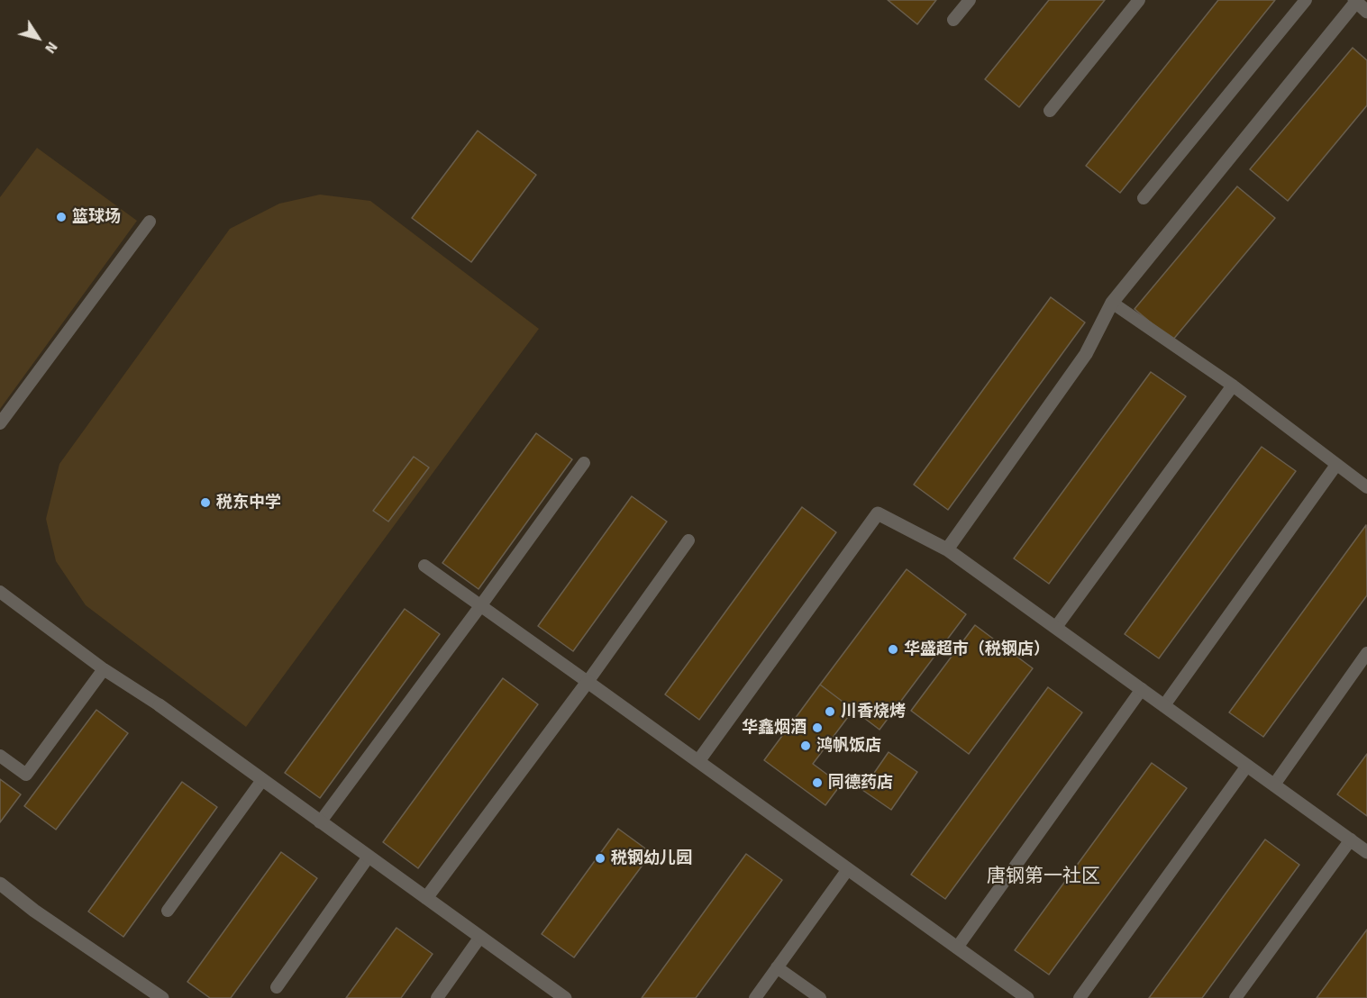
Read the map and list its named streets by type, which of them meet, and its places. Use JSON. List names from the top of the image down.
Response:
{
  "districts": ["唐钢第一社区"],
  "places": [
    "篮球场",
    "税东中学",
    "华盛超市（税钢店）",
    "川香烧烤",
    "华鑫烟酒",
    "鸿帆饭店",
    "同德药店",
    "税钢幼儿园"
  ],
  "north": "bottom right"
}
